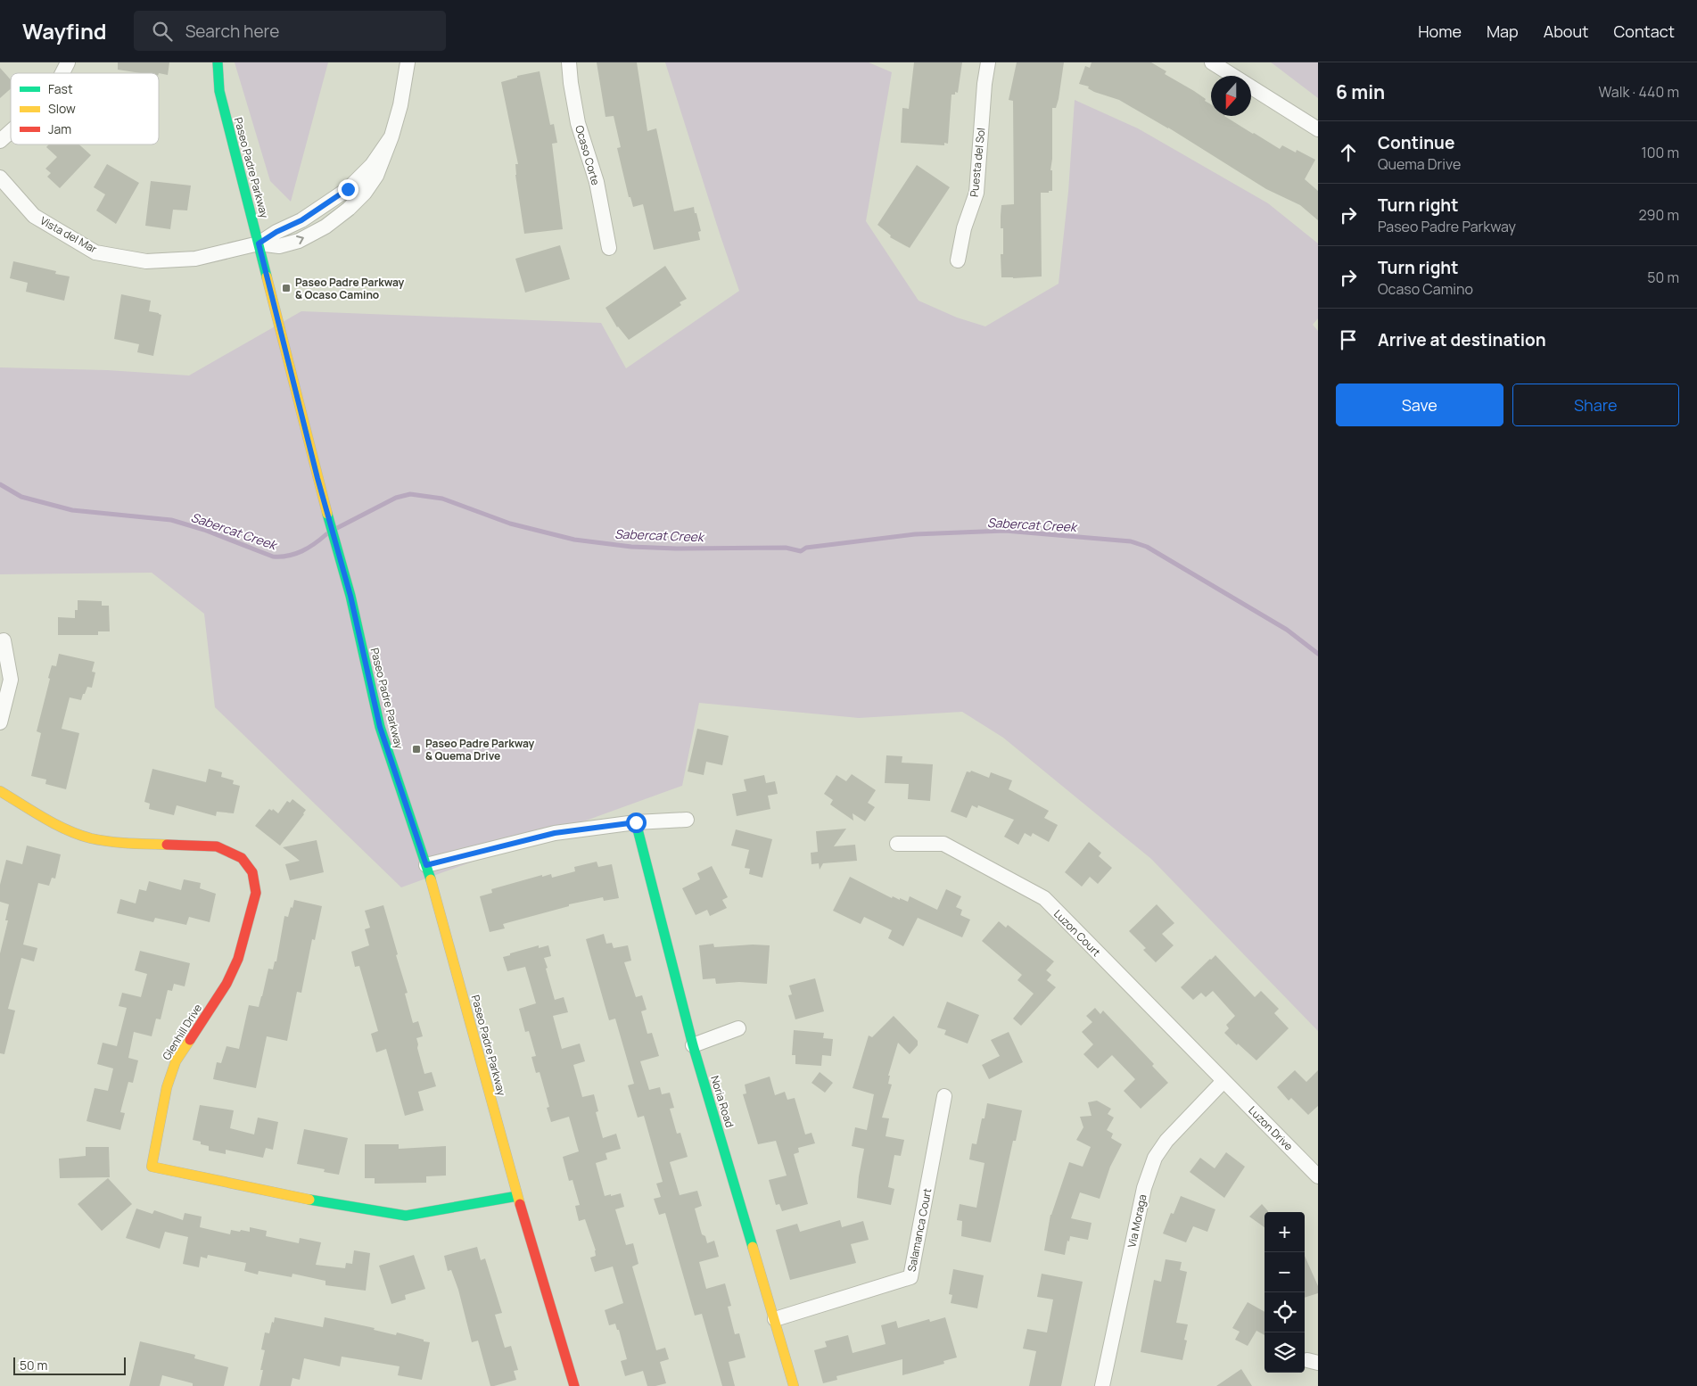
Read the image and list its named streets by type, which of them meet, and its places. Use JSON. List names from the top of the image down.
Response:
{
  "streets": {
    "street": [
      "Ocaso Corte",
      "Puesta del Sol",
      "Paseo Padre Parkway",
      "Vista del Mar",
      "Luzon Court",
      "Glenhill Drive",
      "Noria Road",
      "Luzon Drive",
      "Via Moraga",
      "Salamanca Court"
    ]
  },
  "crossings": [
    ["Paseo Padre Parkway", "Vista del Mar"],
    ["Paseo Padre Parkway", "Glenhill Drive"],
    ["Luzon Court", "Luzon Drive"],
    ["Luzon Court", "Via Moraga"],
    ["Noria Road", "Salamanca Court"],
    ["Luzon Drive", "Via Moraga"]
  ],
  "water": ["Sabercat Creek"],
  "places": {
    "transit": ["Paseo Padre Parkway & Ocaso Camino", "Paseo Padre Parkway & Quema Drive"]
  },
  "legend": ["Fast", "Slow", "Jam"],
  "scale_bar": "50 m",
  "north": "bottom",
  "page": {
    "header": "Wayfind",
    "search": "Search here",
    "nav": [
      "Home",
      "Map",
      "About",
      "Contact"
    ],
    "heading": ["6 min", "Walk · 440 m"],
    "list": [
      ["Continue", "Quema Drive", "100 m"],
      ["Turn right", "Paseo Padre Parkway", "290 m"],
      ["Turn right", "Ocaso Camino", "50 m"],
      "Arrive at destination"
    ],
    "buttons": ["Save", "Share"],
    "map_buttons": ["+", "−"],
    "scale": "50 m"
  }
}
